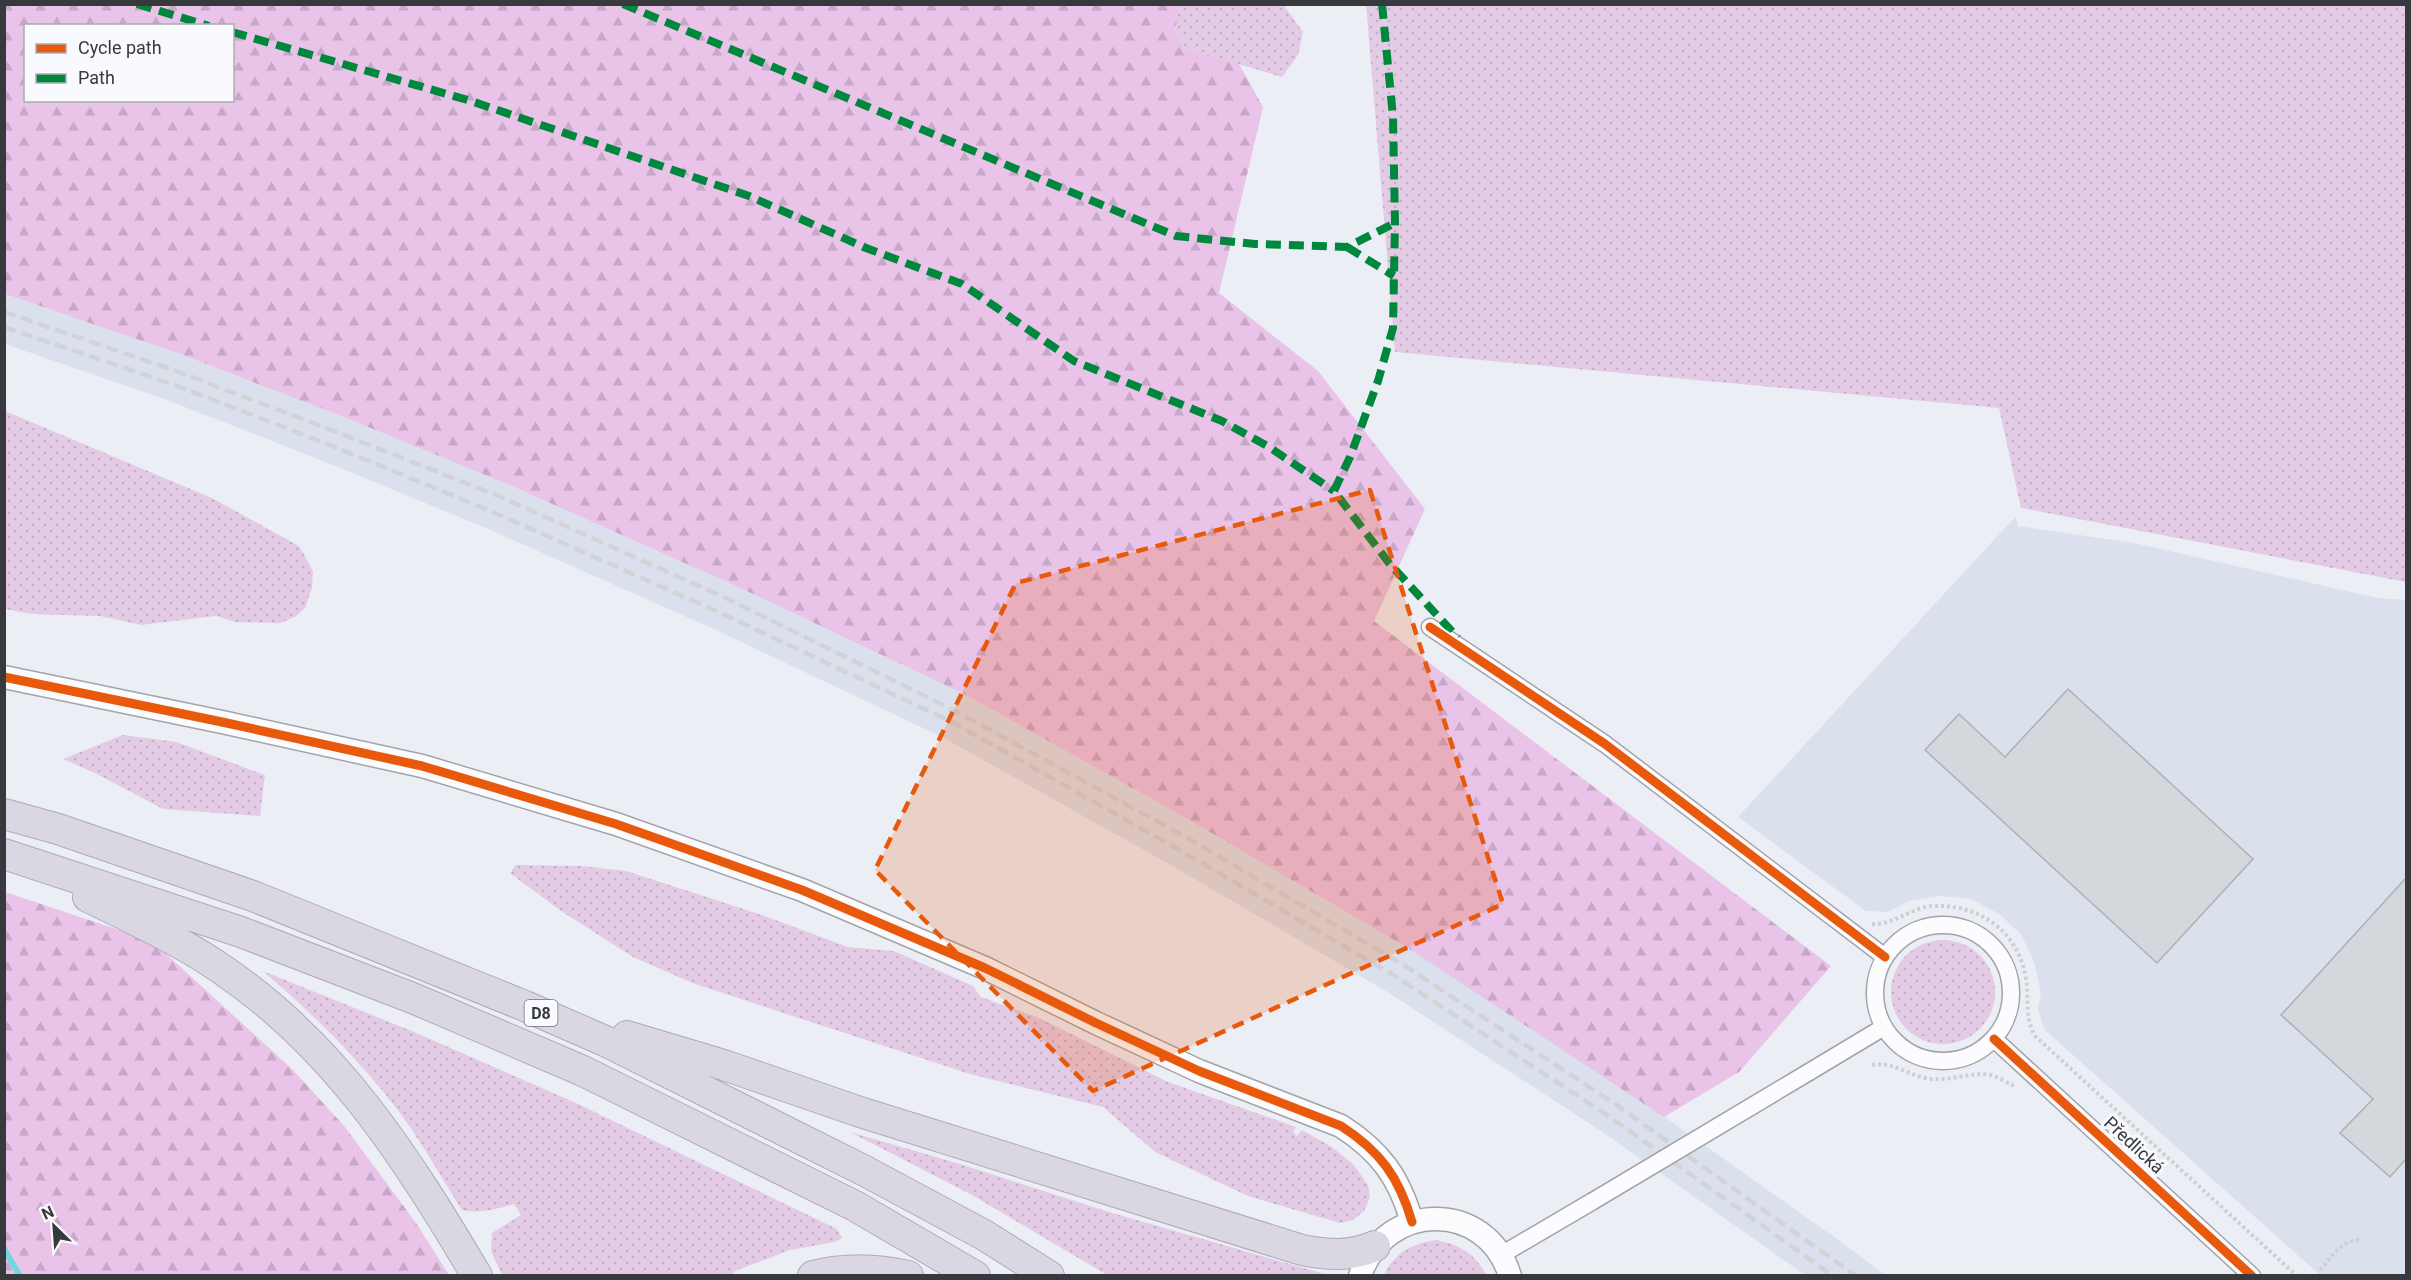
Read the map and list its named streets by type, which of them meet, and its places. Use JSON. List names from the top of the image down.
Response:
{
  "streets": {
    "highway": ["D8"],
    "street": ["Předlická"]
  },
  "legend": ["Cycle path", "Path"],
  "north": "top left"
}
